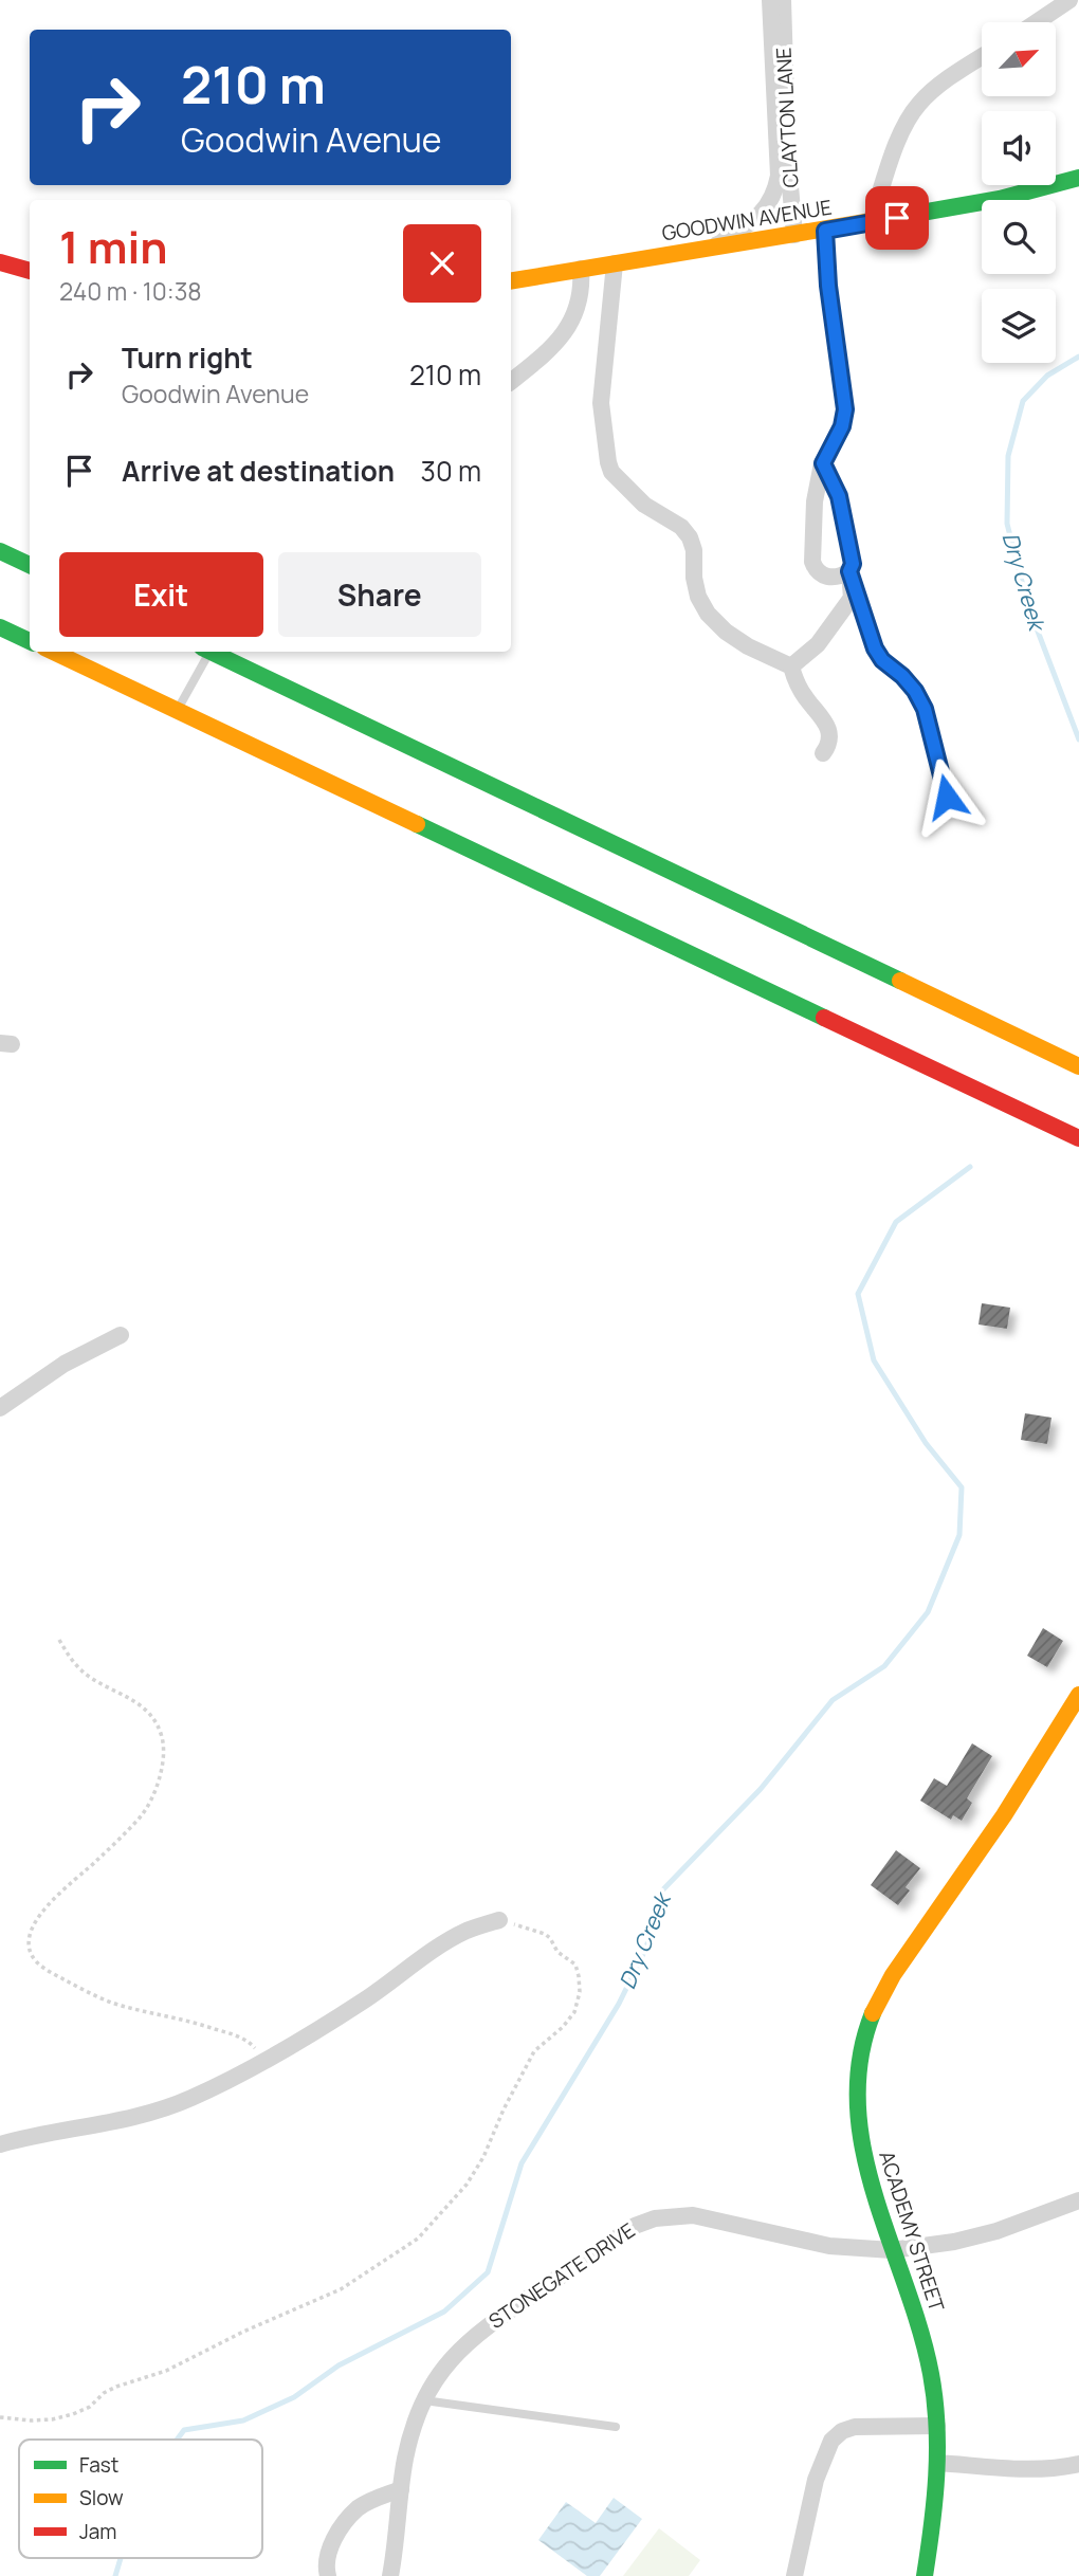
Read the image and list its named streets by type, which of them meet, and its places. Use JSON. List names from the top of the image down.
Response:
{
  "streets": {
    "main road": ["GOODWIN AVENUE", "ACADEMY STREET"],
    "street": ["CLAYTON LANE", "STONEGATE DRIVE"]
  },
  "crossings": [
    ["CLAYTON LANE", "GOODWIN AVENUE"],
    ["ACADEMY STREET", "STONEGATE DRIVE"]
  ],
  "water": ["Dry Creek"],
  "legend": ["Fast", "Slow", "Jam"],
  "north": "top right",
  "page": {
    "turn": ["210 m", "Goodwin Avenue"],
    "heading": ["1 min", "240 m · 10:38"],
    "list": [
      {
        "name": "Turn right",
        "note": "Goodwin Avenue",
        "value": "210 m"
      },
      {
        "name": "Arrive at destination",
        "value": "30 m"
      }
    ],
    "buttons": ["Exit", "Share"]
  }
}
